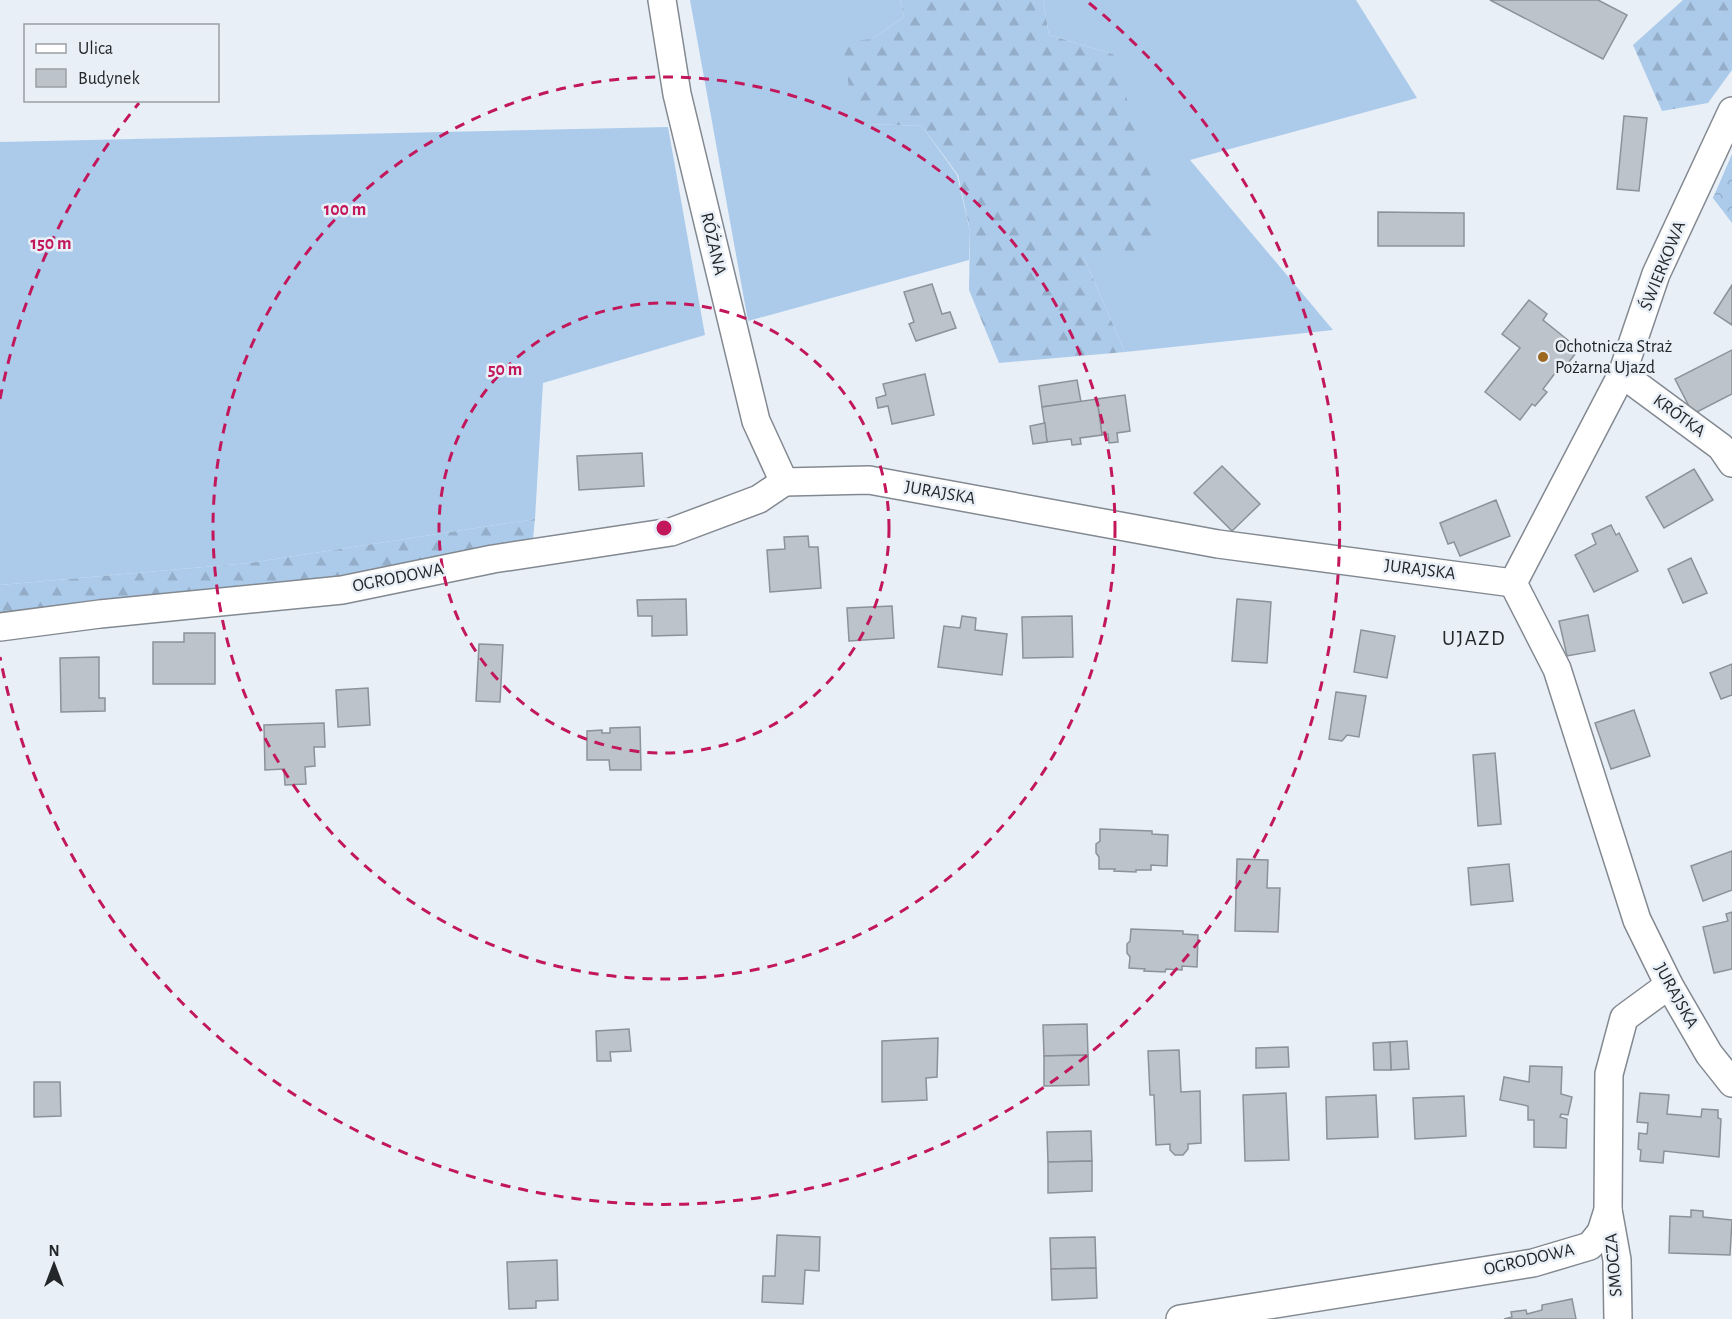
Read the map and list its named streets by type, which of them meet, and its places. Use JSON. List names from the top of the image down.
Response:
{
  "streets": {
    "street": [
      "RÓŻANA",
      "ŚWIERKOWA",
      "KRÓTKA",
      "JURAJSKA",
      "OGRODOWA",
      "SMOCZA"
    ]
  },
  "crossings": [
    ["RÓŻANA", "JURAJSKA"],
    ["RÓŻANA", "OGRODOWA"],
    ["ŚWIERKOWA", "KRÓTKA"],
    ["ŚWIERKOWA", "JURAJSKA"],
    ["JURAJSKA", "OGRODOWA"],
    ["OGRODOWA", "SMOCZA"]
  ],
  "districts": ["UJAZD"],
  "places": ["Ochotnicza Straż Pożarna Ujazd"],
  "legend": ["Ulica", "Budynek"],
  "north": "top",
  "rings": ["100 m", "150 m", "50 m"]
}
